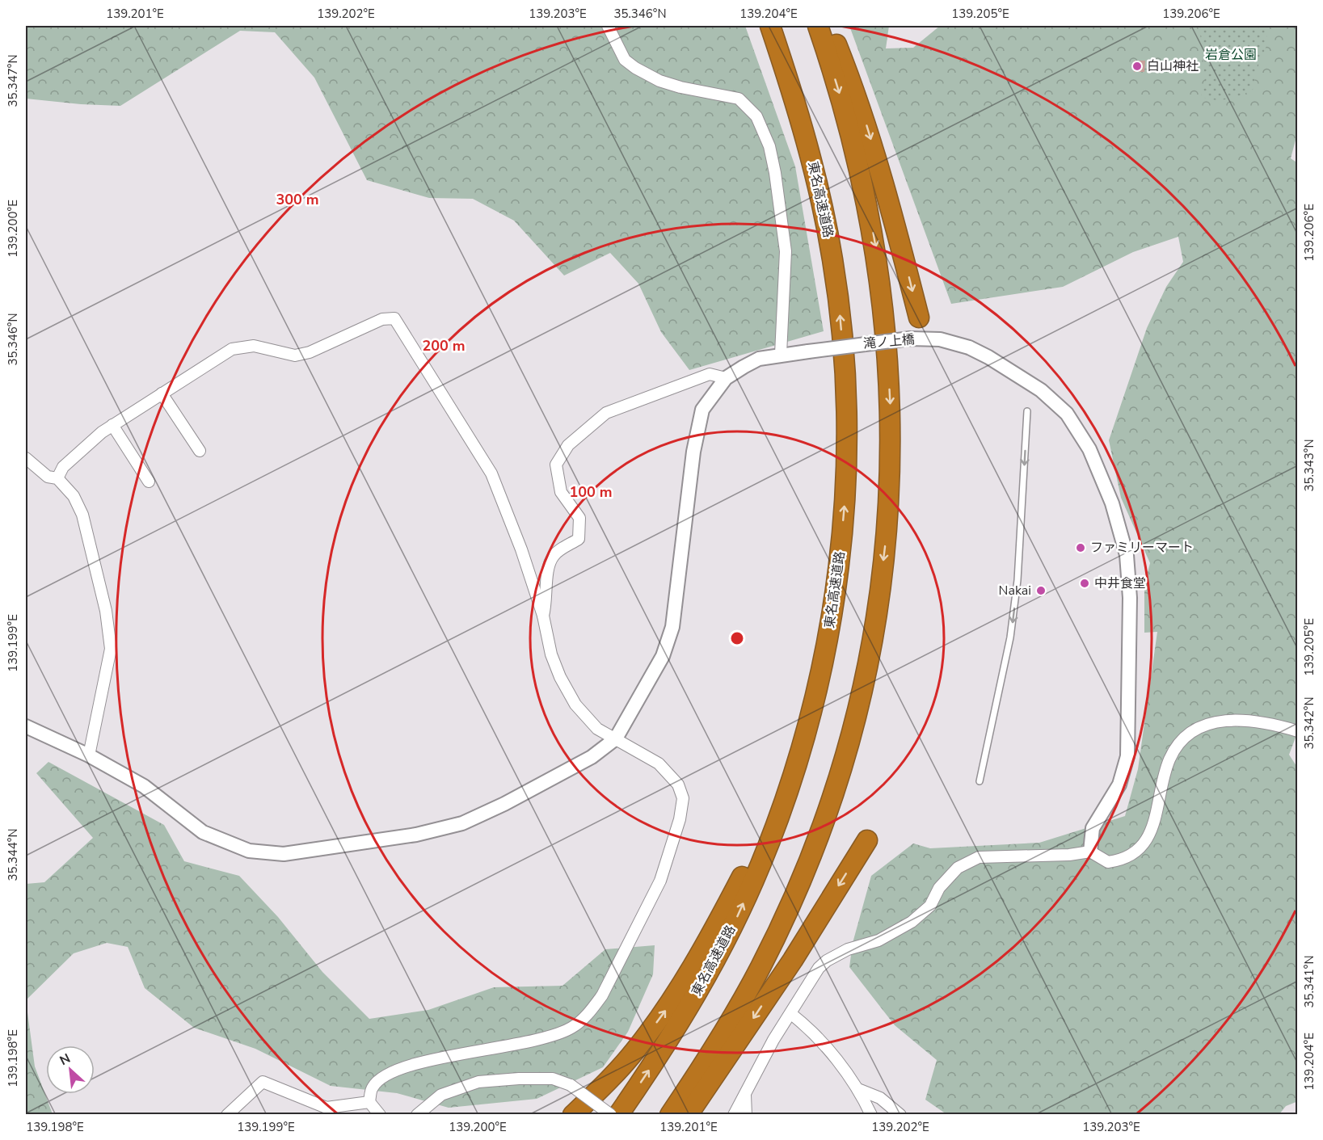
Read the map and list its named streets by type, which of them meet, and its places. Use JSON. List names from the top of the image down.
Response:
{
  "streets": {
    "highway": ["東名高速道路"],
    "street": ["滝ノ上橋"]
  },
  "parks": ["岩倉公園"],
  "places": [
    "白山神社",
    "ファミリーマート",
    "中井食堂",
    "Nakai"
  ],
  "north": "top left",
  "coordinates": [
    "139.201°E",
    "139.202°E",
    "139.203°E",
    "35.346°N",
    "139.204°E",
    "139.205°E",
    "139.206°E",
    "35.347°N",
    "139.200°E",
    "35.343°N",
    "139.199°E",
    "35.342°N",
    "35.344°N",
    "35.341°N",
    "139.198°E"
  ],
  "rings": ["300 m", "200 m", "100 m"]
}
